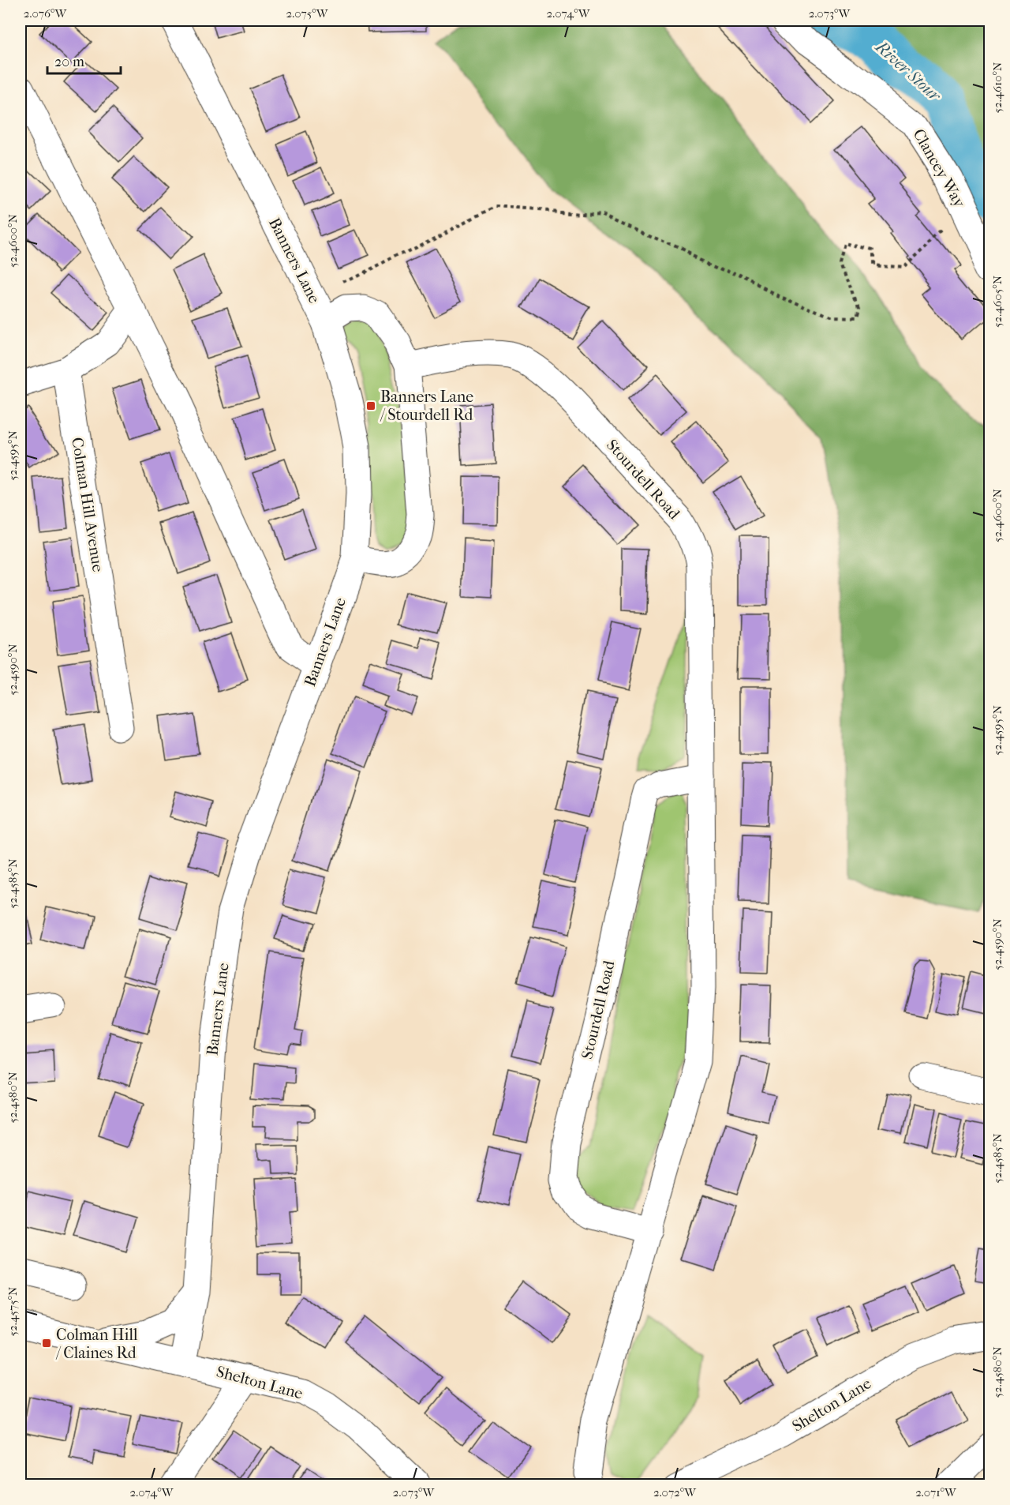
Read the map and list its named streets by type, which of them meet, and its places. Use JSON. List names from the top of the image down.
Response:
{
  "streets": {
    "street": [
      "Clancey Way",
      "Banners Lane",
      "Stourdell Road",
      "Colman Hill Avenue",
      "Shelton Lane"
    ]
  },
  "crossings": [
    ["Banners Lane", "Shelton Lane"]
  ],
  "water": ["River Stour"],
  "places": {
    "transit": ["Banners Lane / Stourdell Rd", "Colman Hill / Claines Rd"]
  },
  "scale_bar": "20 m",
  "coordinates": [
    "2.076°W",
    "2.075°W",
    "2.074°W",
    "2.073°W",
    "52.4610°N",
    "52.4600°N",
    "52.4605°N",
    "52.4595°N",
    "52.4590°N",
    "52.4585°N",
    "52.4580°N",
    "52.4575°N",
    "2.072°W",
    "2.071°W"
  ]
}
